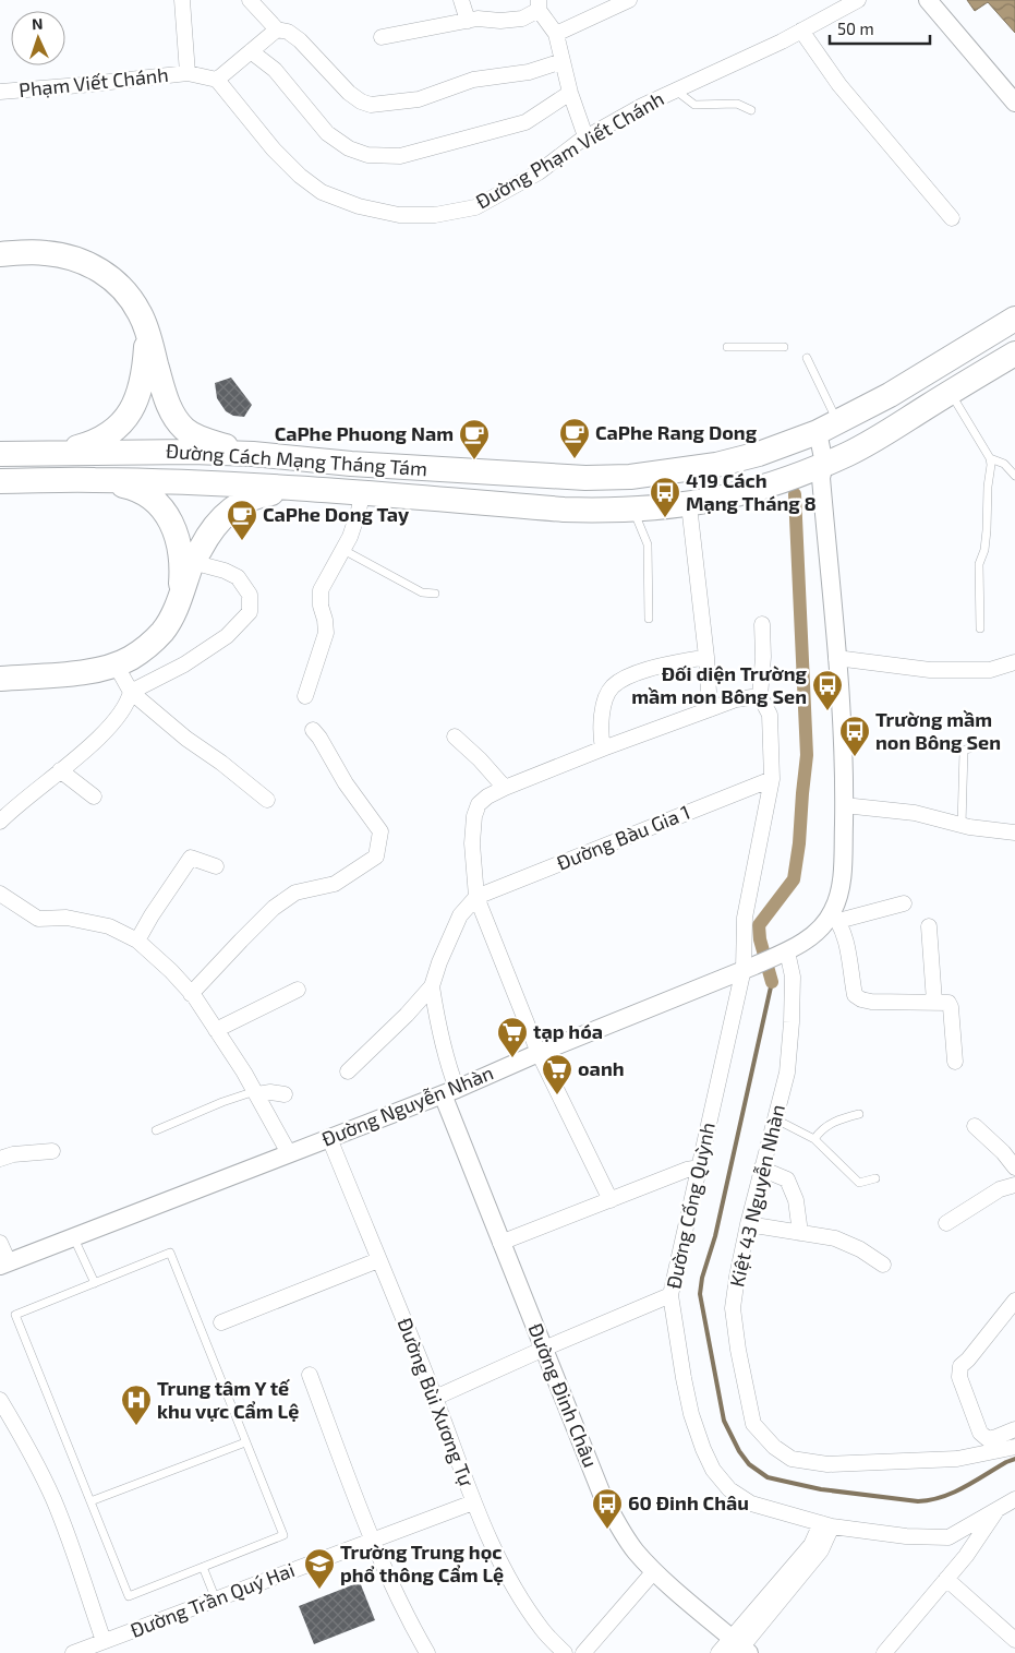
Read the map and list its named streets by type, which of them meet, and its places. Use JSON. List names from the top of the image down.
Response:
{
  "streets": {
    "highway": ["Đường Cách Mạng Tháng Tám"],
    "street": [
      "Phạm Viết Chánh",
      "Đường Phạm Viết Chánh",
      "Đường Bàu Gia 1",
      "Đường Nguyễn Nhàn",
      "Kiệt 43 Nguyễn Nhàn",
      "Đường Cống Quỳnh",
      "Đường Đinh Châu",
      "Đường Bùi Xương Tự",
      "Đường Trần Quý Hai"
    ]
  },
  "crossings": [
    ["Đường Cách Mạng Tháng Tám", "Đường Nguyễn Nhàn"],
    ["Đường Bàu Gia 1", "Đường Cống Quỳnh"],
    ["Đường Nguyễn Nhàn", "Kiệt 43 Nguyễn Nhàn"],
    ["Đường Nguyễn Nhàn", "Đường Cống Quỳnh"],
    ["Đường Nguyễn Nhàn", "Đường Đinh Châu"],
    ["Đường Nguyễn Nhàn", "Đường Bùi Xương Tự"],
    ["Đường Bùi Xương Tự", "Đường Trần Quý Hai"]
  ],
  "places": {
    "cafe": ["CaPhe Rang Dong", "CaPhe Phuong Nam", "CaPhe Dong Tay"],
    "bus stop": [
      "419 Cách Mạng Tháng 8",
      "Đối diện Trường mầm non Bông Sen",
      "Trường mầm non Bông Sen",
      "60 Đinh Châu"
    ],
    "supermarket": ["tạp hóa", "oanh"],
    "hospital": ["Trung tâm Y tế khu vực Cẩm Lệ"],
    "school or university": ["Trường Trung học phổ thông Cẩm Lệ"]
  },
  "scale_bar": "50 m",
  "north": "top"
}
